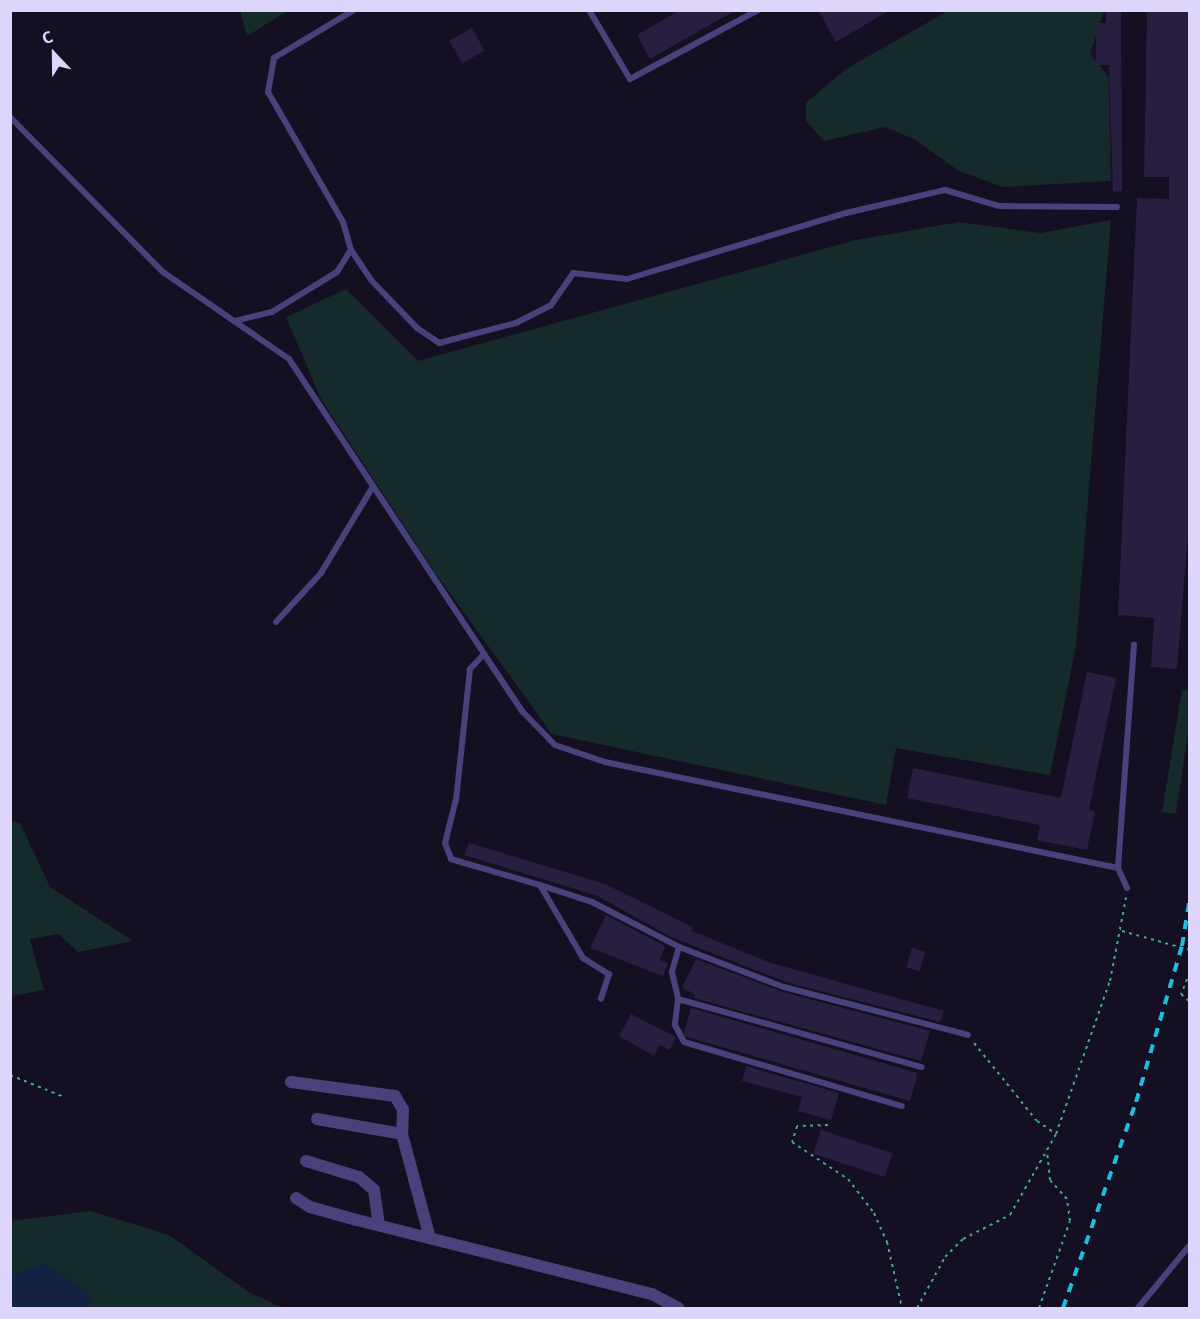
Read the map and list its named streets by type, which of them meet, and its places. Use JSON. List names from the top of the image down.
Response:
{
  "north": "top"
}
